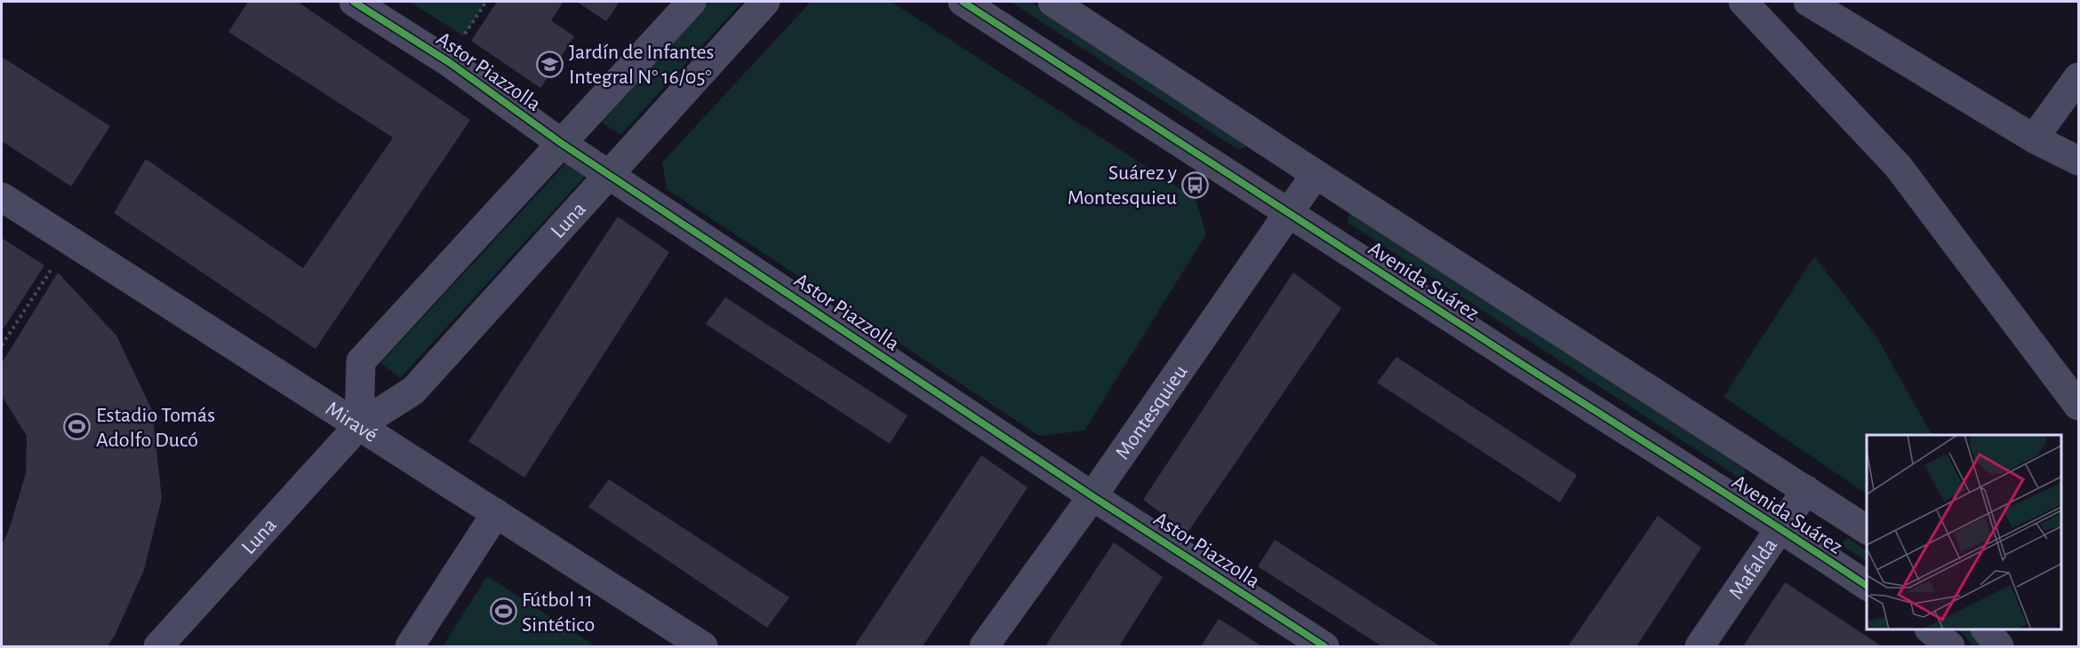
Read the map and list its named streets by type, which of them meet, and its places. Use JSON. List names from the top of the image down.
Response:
{
  "streets": {
    "street": [
      "Astor Piazzolla",
      "Luna",
      "Avenida Suárez",
      "Montesquieu",
      "Miravé",
      "Mafalda"
    ]
  },
  "crossings": [
    ["Astor Piazzolla", "Luna"],
    ["Astor Piazzolla", "Montesquieu"],
    ["Luna", "Miravé"],
    ["Avenida Suárez", "Montesquieu"],
    ["Avenida Suárez", "Mafalda"]
  ],
  "places": {
    "school or university": ["Jardín de Infantes Integral N° 16/05°"],
    "bus stop": ["Suárez y Montesquieu"],
    "sports": ["Estadio Tomás Adolfo Ducó", "Fútbol 11 Sintético"]
  }
}
